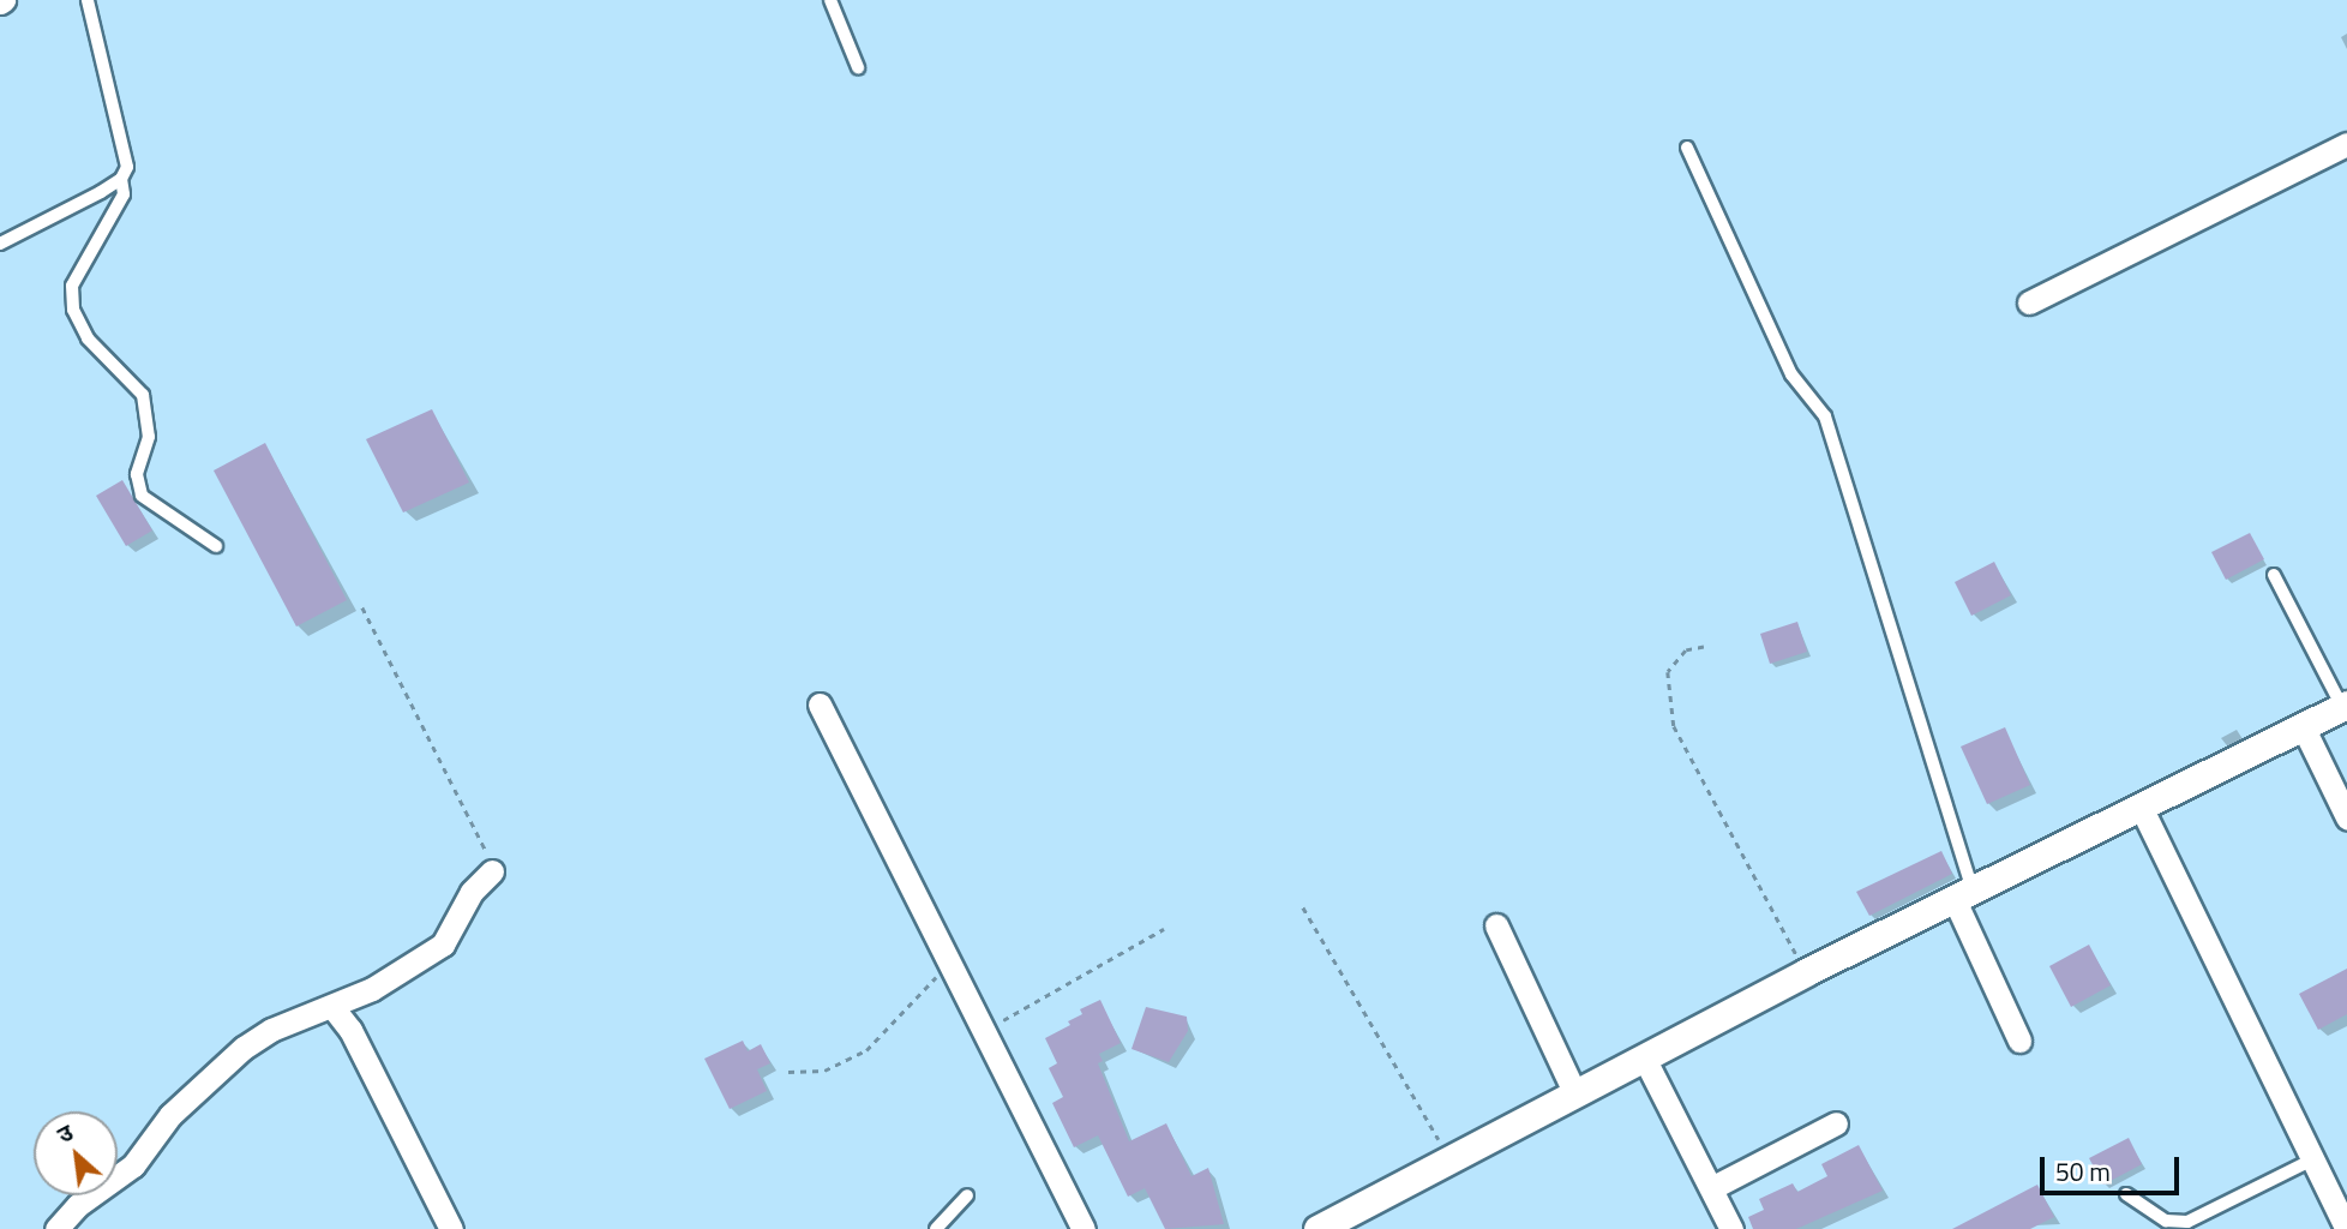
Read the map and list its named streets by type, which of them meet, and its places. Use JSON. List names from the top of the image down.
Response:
{
  "scale_bar": "50 m",
  "north": "top left"
}
